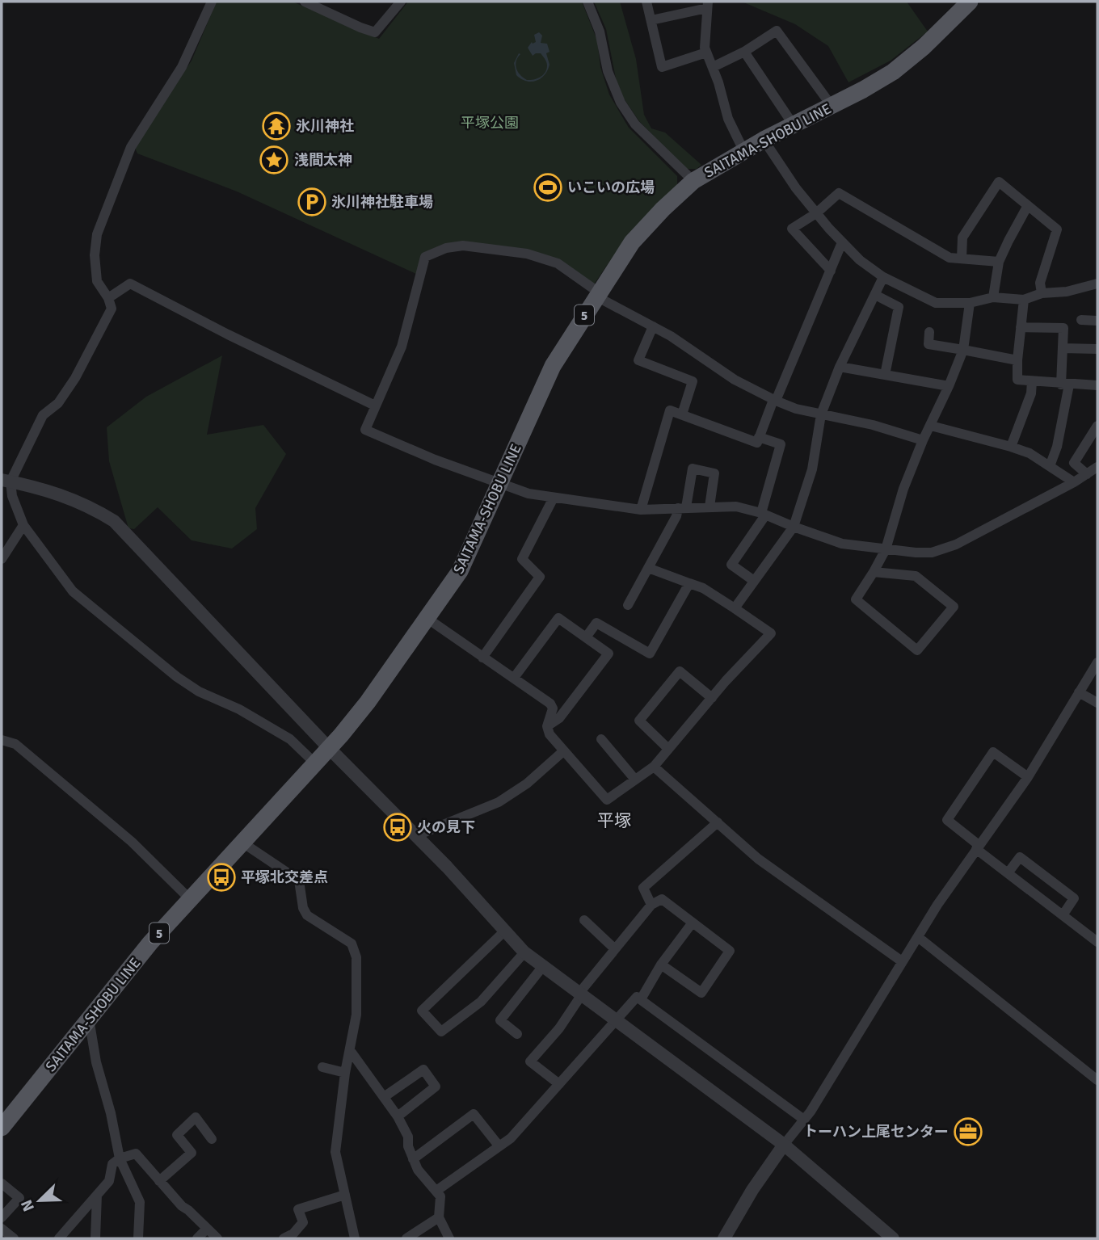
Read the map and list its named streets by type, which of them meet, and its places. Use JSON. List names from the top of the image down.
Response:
{
  "streets": {
    "main road": ["SAITAMA-SHOBU LINE", "5"]
  },
  "districts": ["平塚"],
  "parks": ["平塚公園"],
  "places": {
    "temple": ["氷川神社"],
    "place": ["浅間太神"],
    "sports": ["いこいの広場"],
    "parking": ["氷川神社駐車場"],
    "bus stop": ["火の見下", "平塚北交差点"],
    "office": ["トーハン上尾センター"]
  },
  "north": "bottom left"
}
